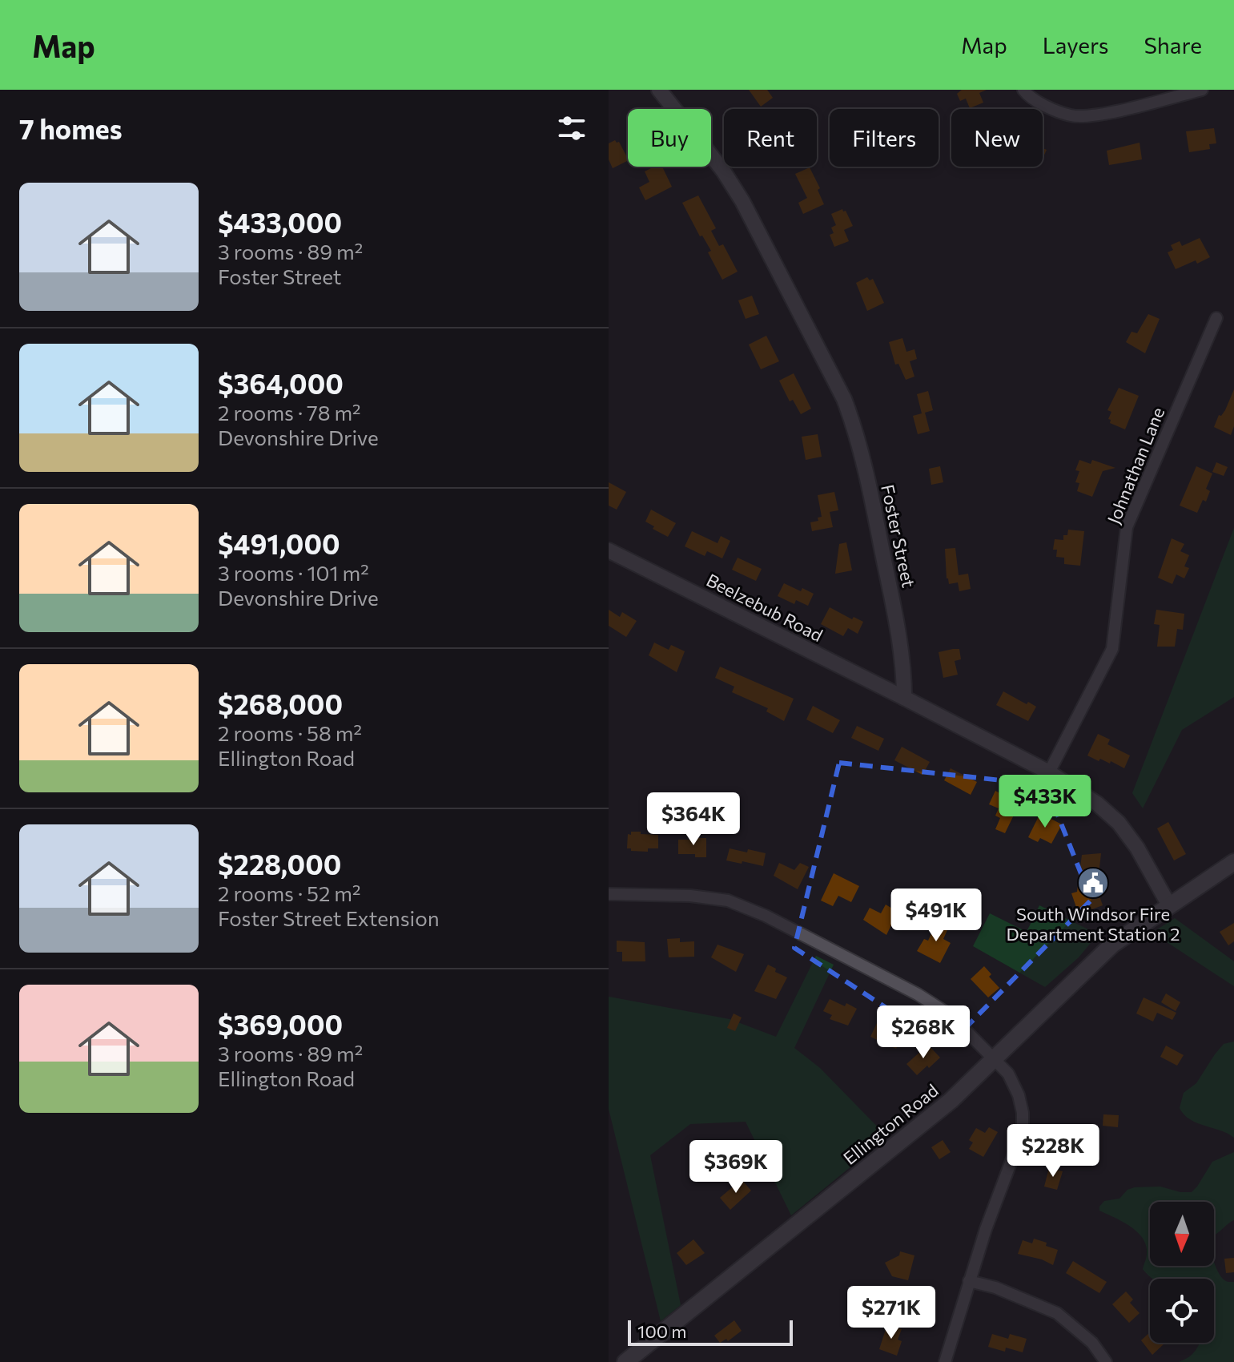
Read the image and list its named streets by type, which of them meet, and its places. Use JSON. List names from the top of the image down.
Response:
{
  "streets": {
    "main road": ["Ellington Road"],
    "street": ["Johnathan Lane", "Foster Street", "Beelzebub Road"]
  },
  "crossings": [
    ["Foster Street", "Beelzebub Road"]
  ],
  "places": {
    "public building": ["South Windsor Fire Department Station 2"]
  },
  "scale_bar": "100 m",
  "north": "bottom",
  "page": {
    "header": "Map",
    "nav": ["Map", "Layers", "Share"],
    "heading": "7 homes",
    "chip": [
      "Buy",
      "Rent",
      "Filters",
      "New"
    ],
    "list": [
      {
        "name": "$433,000",
        "note": "3 rooms · 89 m² · Foster Street"
      },
      {
        "name": "$364,000",
        "note": "2 rooms · 78 m² · Devonshire Drive"
      },
      {
        "name": "$491,000",
        "note": "3 rooms · 101 m² · Devonshire Drive"
      },
      {
        "name": "$268,000",
        "note": "2 rooms · 58 m² · Ellington Road"
      },
      {
        "name": "$228,000",
        "note": "2 rooms · 52 m² · Foster Street Extension"
      },
      {
        "name": "$369,000",
        "note": "3 rooms · 89 m² · Ellington Road"
      }
    ],
    "price": [
      "$433K",
      "$364K",
      "$491K",
      "$268K",
      "$228K",
      "$369K",
      "$271K"
    ],
    "scale": "100 m"
  }
}
